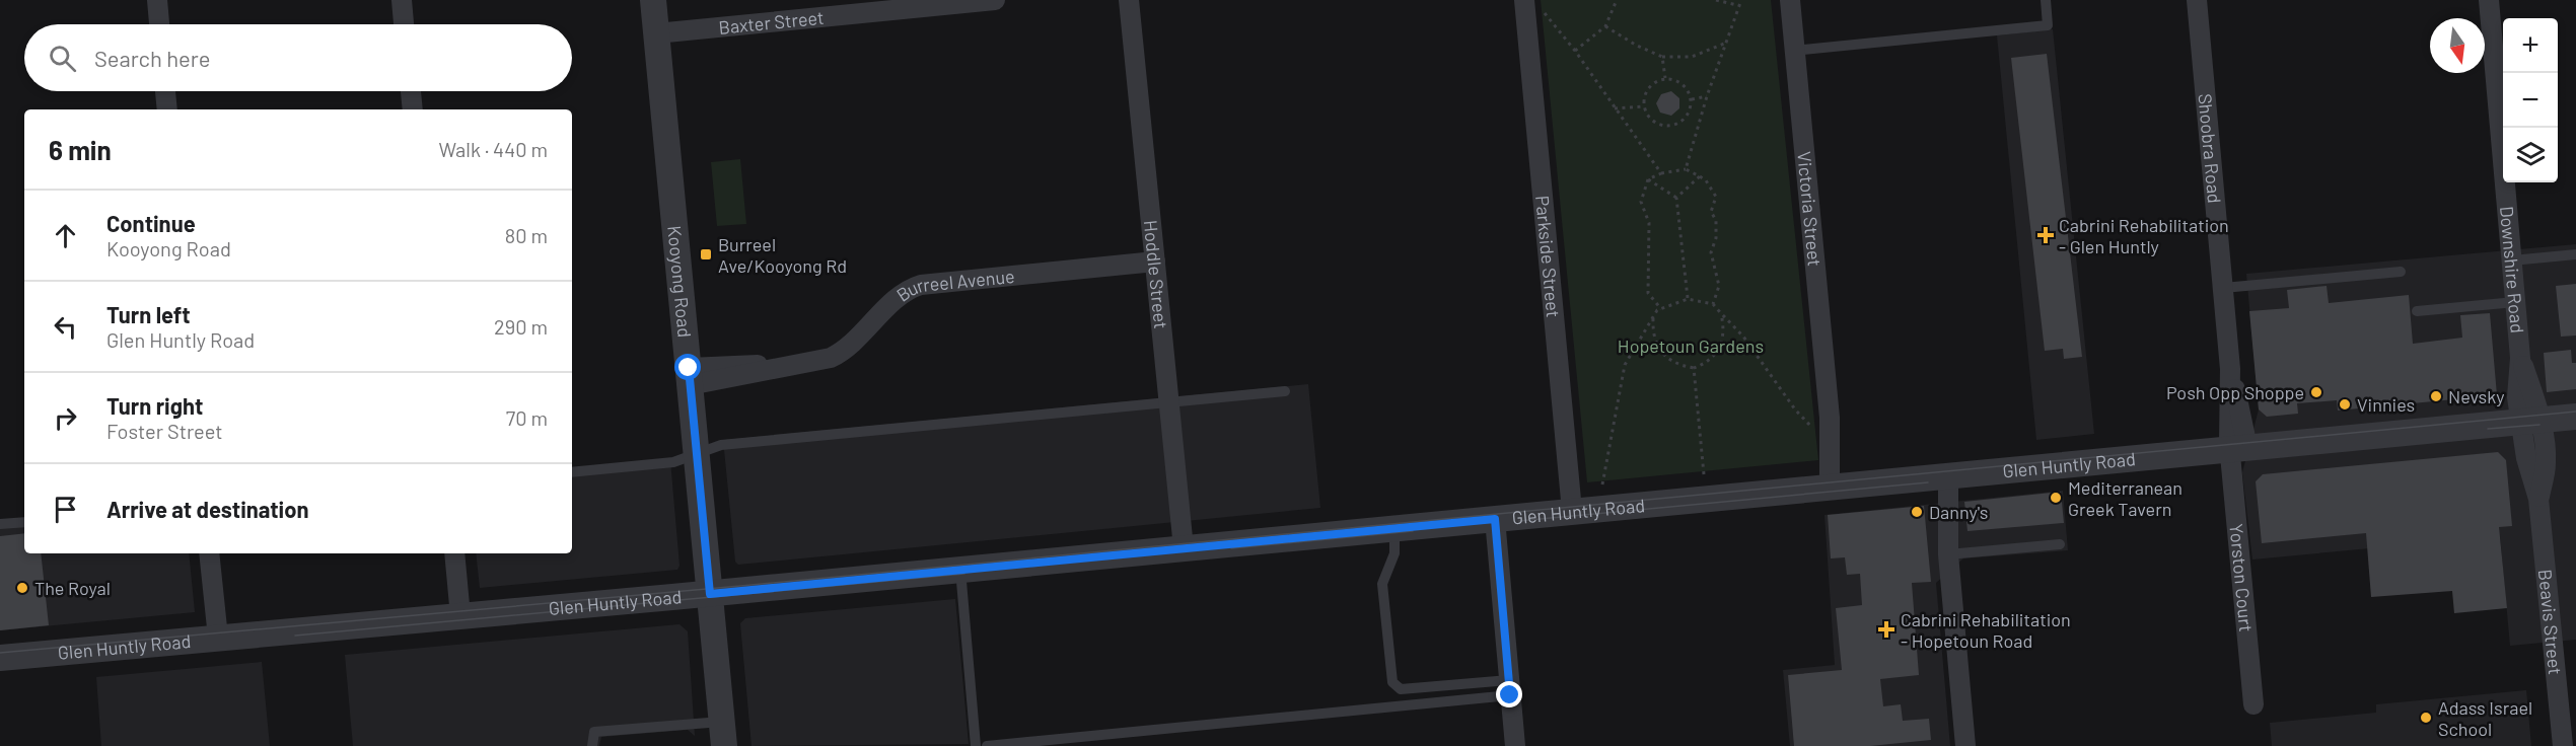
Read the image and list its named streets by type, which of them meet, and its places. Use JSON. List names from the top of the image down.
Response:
{
  "streets": {
    "street": [
      "Baxter Street",
      "Shoobra Road",
      "Victoria Street",
      "Parkside Street",
      "Downshire Road",
      "Hoddle Street",
      "Kooyong Road",
      "Burreel Avenue",
      "Glen Huntly Road",
      "Yorston Court",
      "Beavis Street"
    ]
  },
  "crossings": [
    ["Baxter Street", "Kooyong Road"],
    ["Shoobra Road", "Glen Huntly Road"],
    ["Shoobra Road", "Yorston Court"],
    ["Victoria Street", "Glen Huntly Road"],
    ["Parkside Street", "Glen Huntly Road"],
    ["Downshire Road", "Glen Huntly Road"],
    ["Downshire Road", "Beavis Street"],
    ["Hoddle Street", "Burreel Avenue"],
    ["Hoddle Street", "Glen Huntly Road"],
    ["Kooyong Road", "Burreel Avenue"],
    ["Kooyong Road", "Glen Huntly Road"],
    ["Glen Huntly Road", "Yorston Court"],
    ["Glen Huntly Road", "Beavis Street"]
  ],
  "parks": ["Hopetoun Gardens"],
  "places": {
    "health": ["Cabrini Rehabilitation - Glen Huntly", "Cabrini Rehabilitation - Hopetoun Road"],
    "transit": ["Burreel Ave/Kooyong Rd"],
    "other": [
      "Posh Opp Shoppe",
      "Nevsky",
      "Vinnies",
      "Mediterranean Greek Tavern",
      "Danny's",
      "The Royal",
      "Adass Israel School"
    ]
  },
  "north": "bottom",
  "page": {
    "map_buttons": ["+", "−"],
    "search": "Search here",
    "heading": ["6 min", "Walk · 440 m"],
    "list": [
      ["Continue", "Kooyong Road", "80 m"],
      ["Turn left", "Glen Huntly Road", "290 m"],
      ["Turn right", "Foster Street", "70 m"],
      "Arrive at destination"
    ]
  }
}
